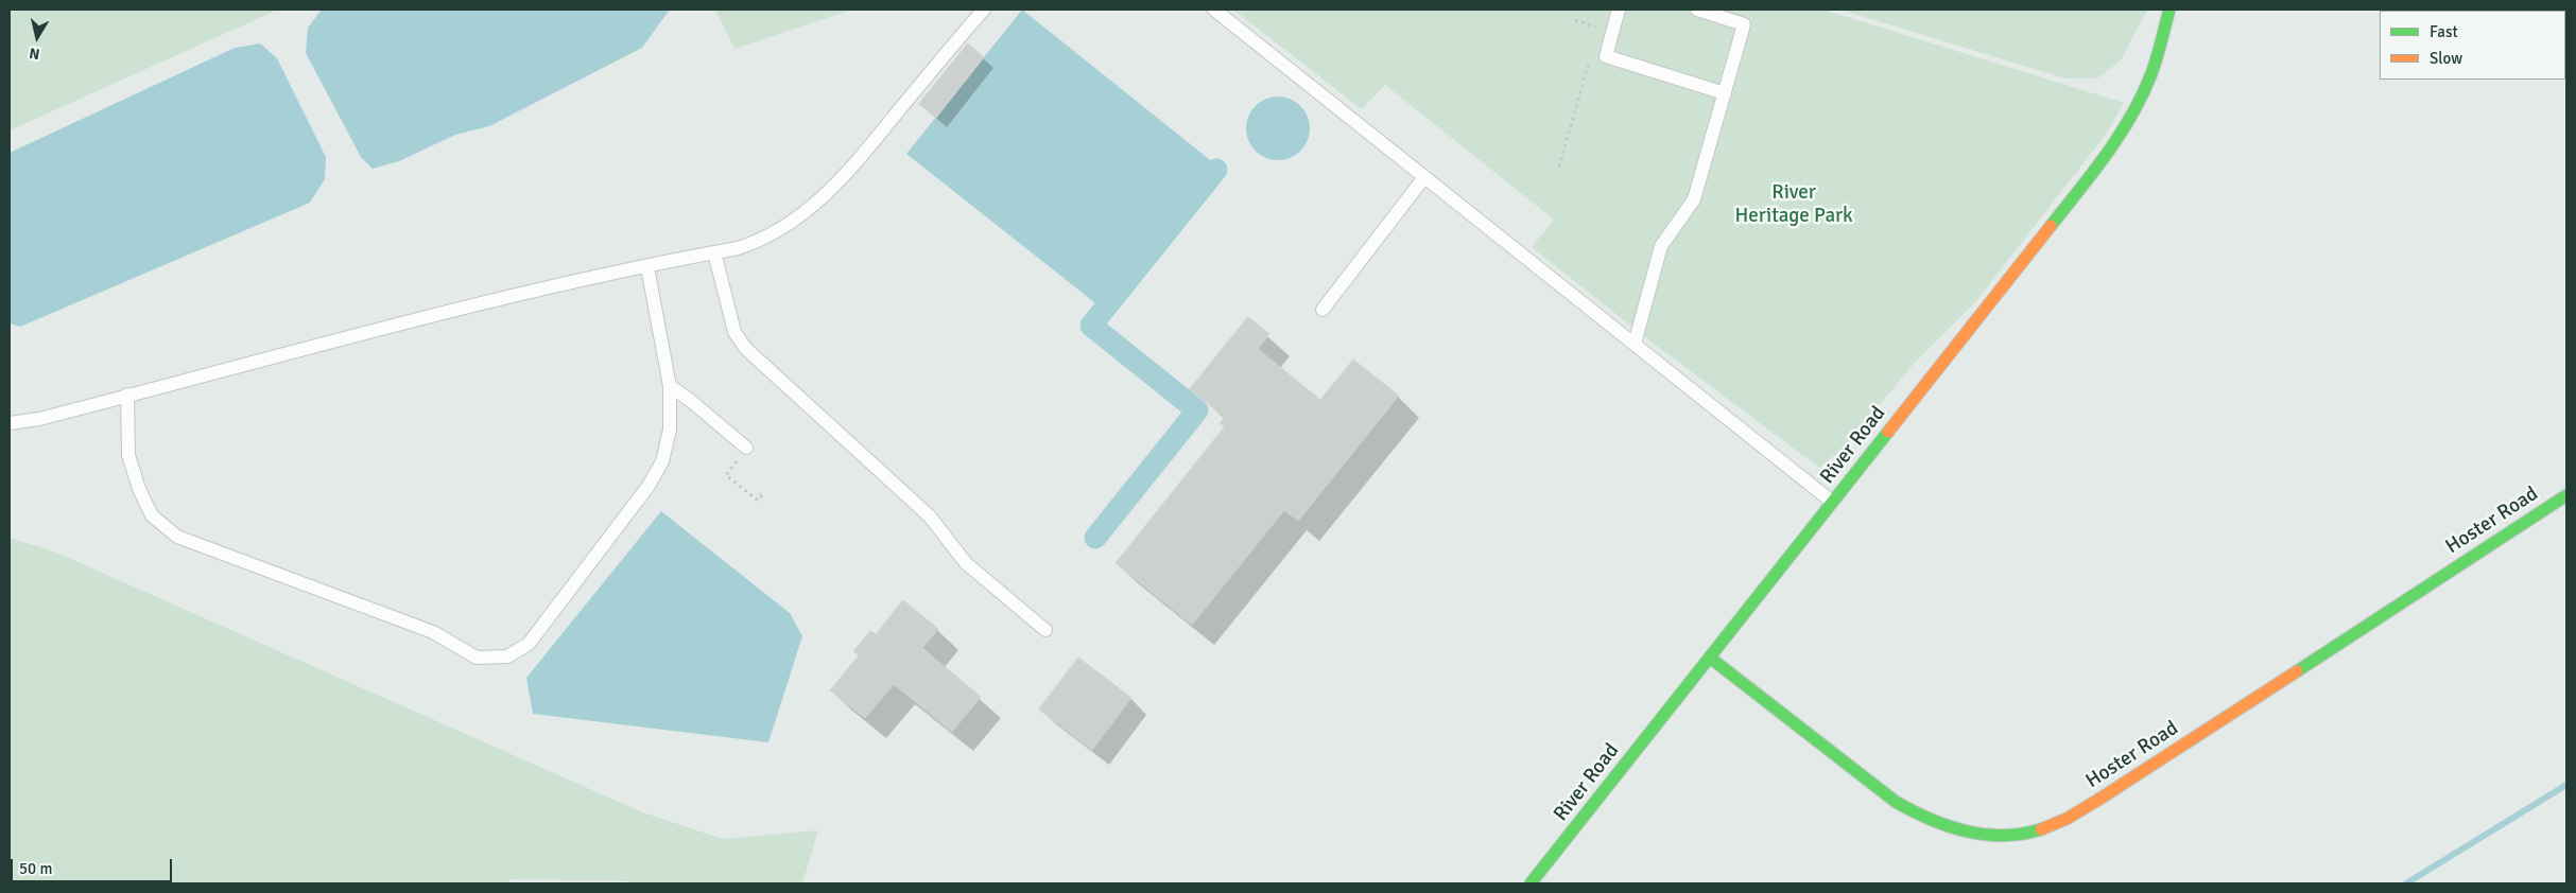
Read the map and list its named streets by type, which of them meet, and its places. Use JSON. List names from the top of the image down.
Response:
{
  "streets": {
    "street": ["River Road", "Hoster Road"]
  },
  "crossings": [
    ["River Road", "Hoster Road"]
  ],
  "parks": ["River Heritage Park"],
  "legend": ["Fast", "Slow"],
  "scale_bar": "50 m",
  "north": "bottom"
}
